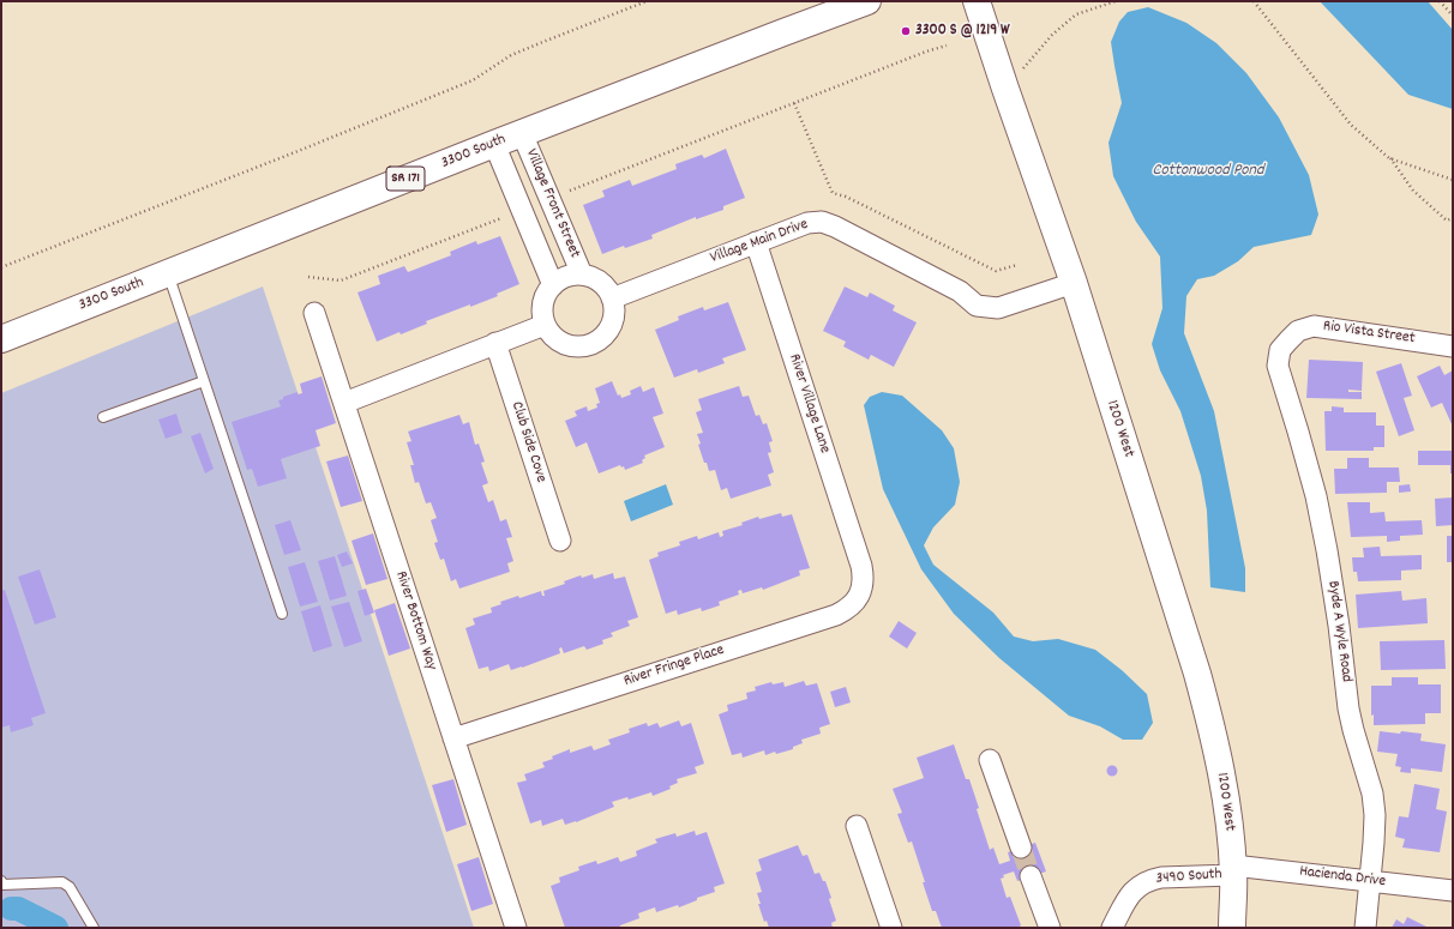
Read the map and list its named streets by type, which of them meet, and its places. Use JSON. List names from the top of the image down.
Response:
{
  "streets": {
    "street": [
      "3300 South",
      "SR 171",
      "Village Front Street",
      "Village Main Drive",
      "Rio Vista Street",
      "River Village Lane",
      "1200 West",
      "Club Side Cove",
      "River Bottom Way",
      "Byde A Wyle Road",
      "River Fringe Place",
      "3490 South",
      "Hacienda Drive"
    ]
  },
  "crossings": [
    ["3300 South", "Village Front Street"],
    ["Village Front Street", "Village Main Drive"],
    ["Village Main Drive", "River Village Lane"],
    ["Village Main Drive", "1200 West"],
    ["Rio Vista Street", "Byde A Wyle Road"],
    ["River Village Lane", "River Fringe Place"],
    ["1200 West", "3490 South"],
    ["1200 West", "Hacienda Drive"],
    ["River Bottom Way", "River Fringe Place"],
    ["Byde A Wyle Road", "Hacienda Drive"],
    ["3490 South", "Hacienda Drive"]
  ],
  "water": ["Cottonwood Pond"],
  "places": ["3300 S @ 1219 W"]
}
